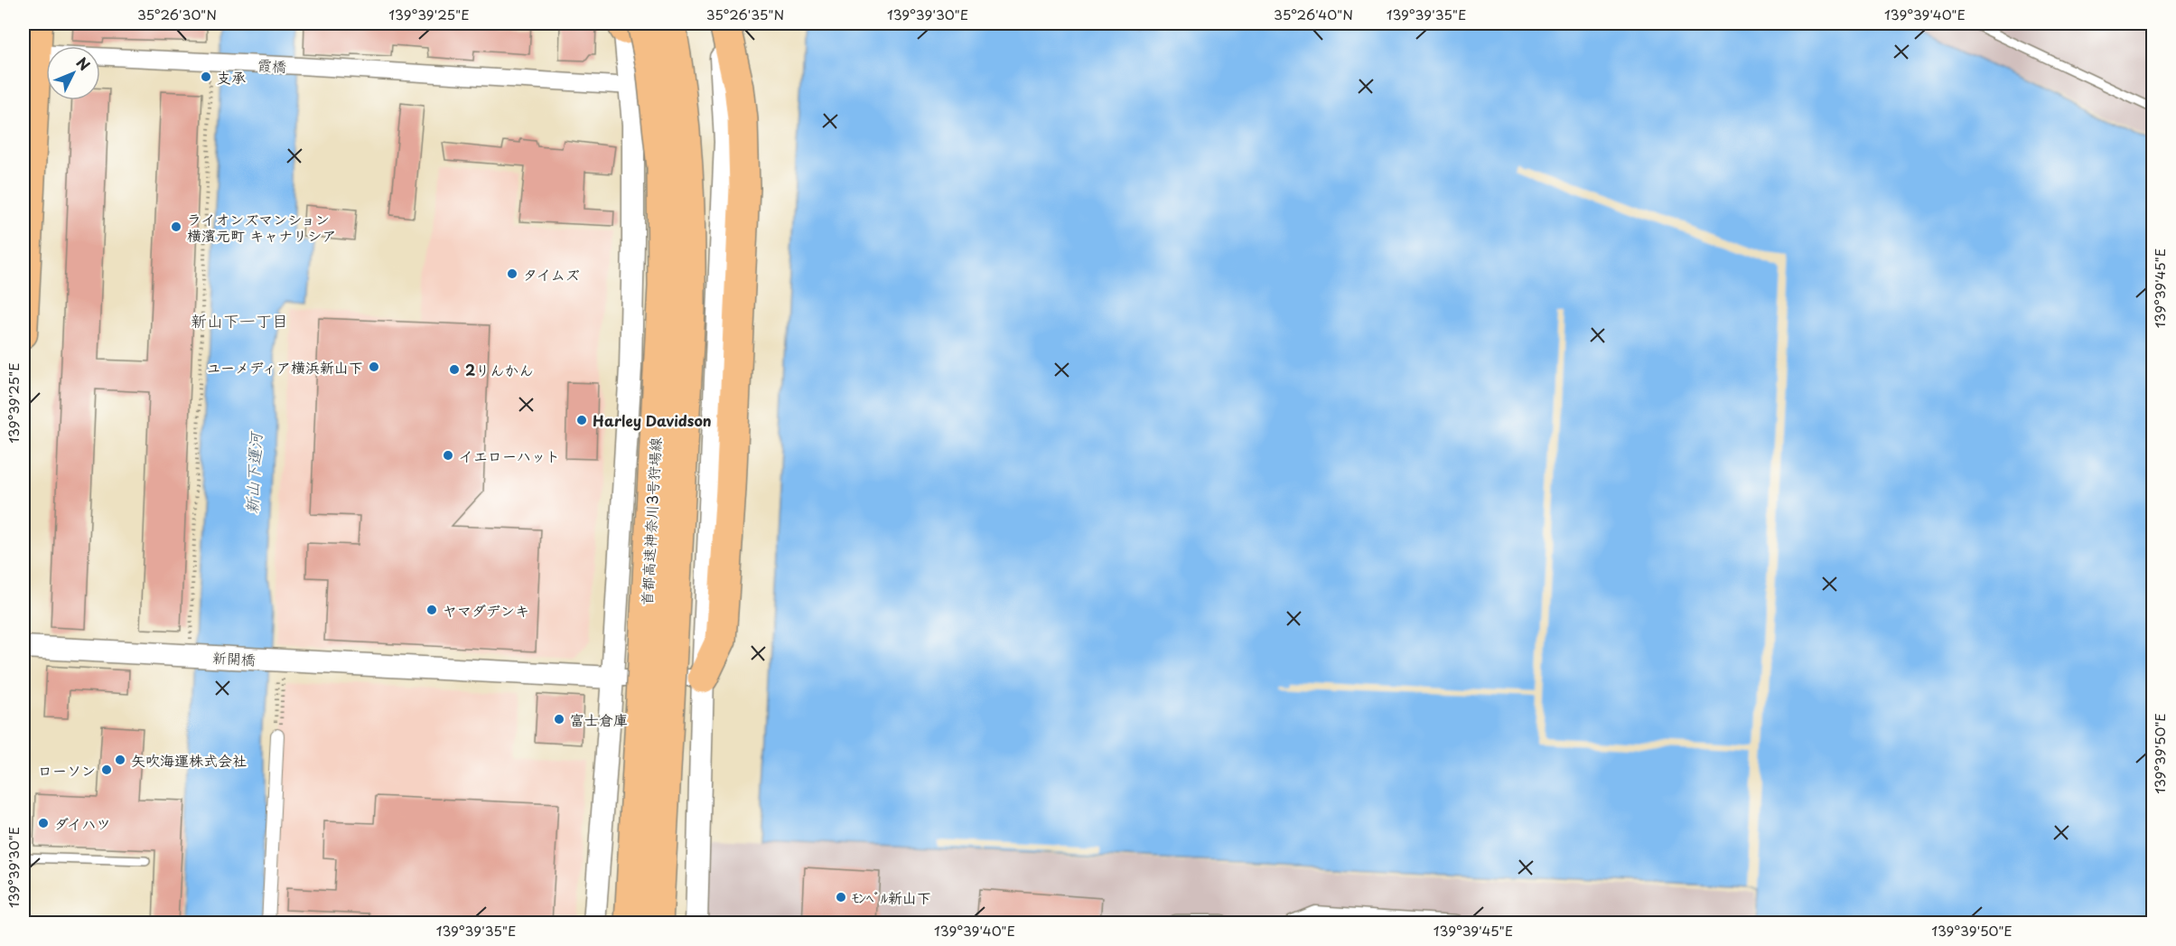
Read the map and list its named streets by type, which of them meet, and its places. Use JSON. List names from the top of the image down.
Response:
{
  "streets": {
    "highway": ["首都高速神奈川3号狩場線"],
    "street": ["霞橋", "新開橋"]
  },
  "districts": ["新山下一丁目"],
  "water": ["新山下運河"],
  "places": [
    "支承",
    "ライオンズマンション 横濱元町 キャナリシア",
    "タイムズ",
    "ユーメディア横浜新山下",
    "2りんかん",
    "Harley Davidson",
    "イエローハット",
    "ヤマダデンキ",
    "富士倉庫",
    "矢吹海運株式会社",
    "ローソン",
    "ダイハツ",
    "ﾓﾝﾍﾞﾙ新山下"
  ],
  "north": "top right",
  "coordinates": [
    "35°26'30\"N",
    "139°39'25\"E",
    "35°26'35\"N",
    "139°39'30\"E",
    "35°26'40\"N",
    "139°39'35\"E",
    "139°39'40\"E",
    "139°39'45\"E",
    "139°39'50\"E"
  ]
}
